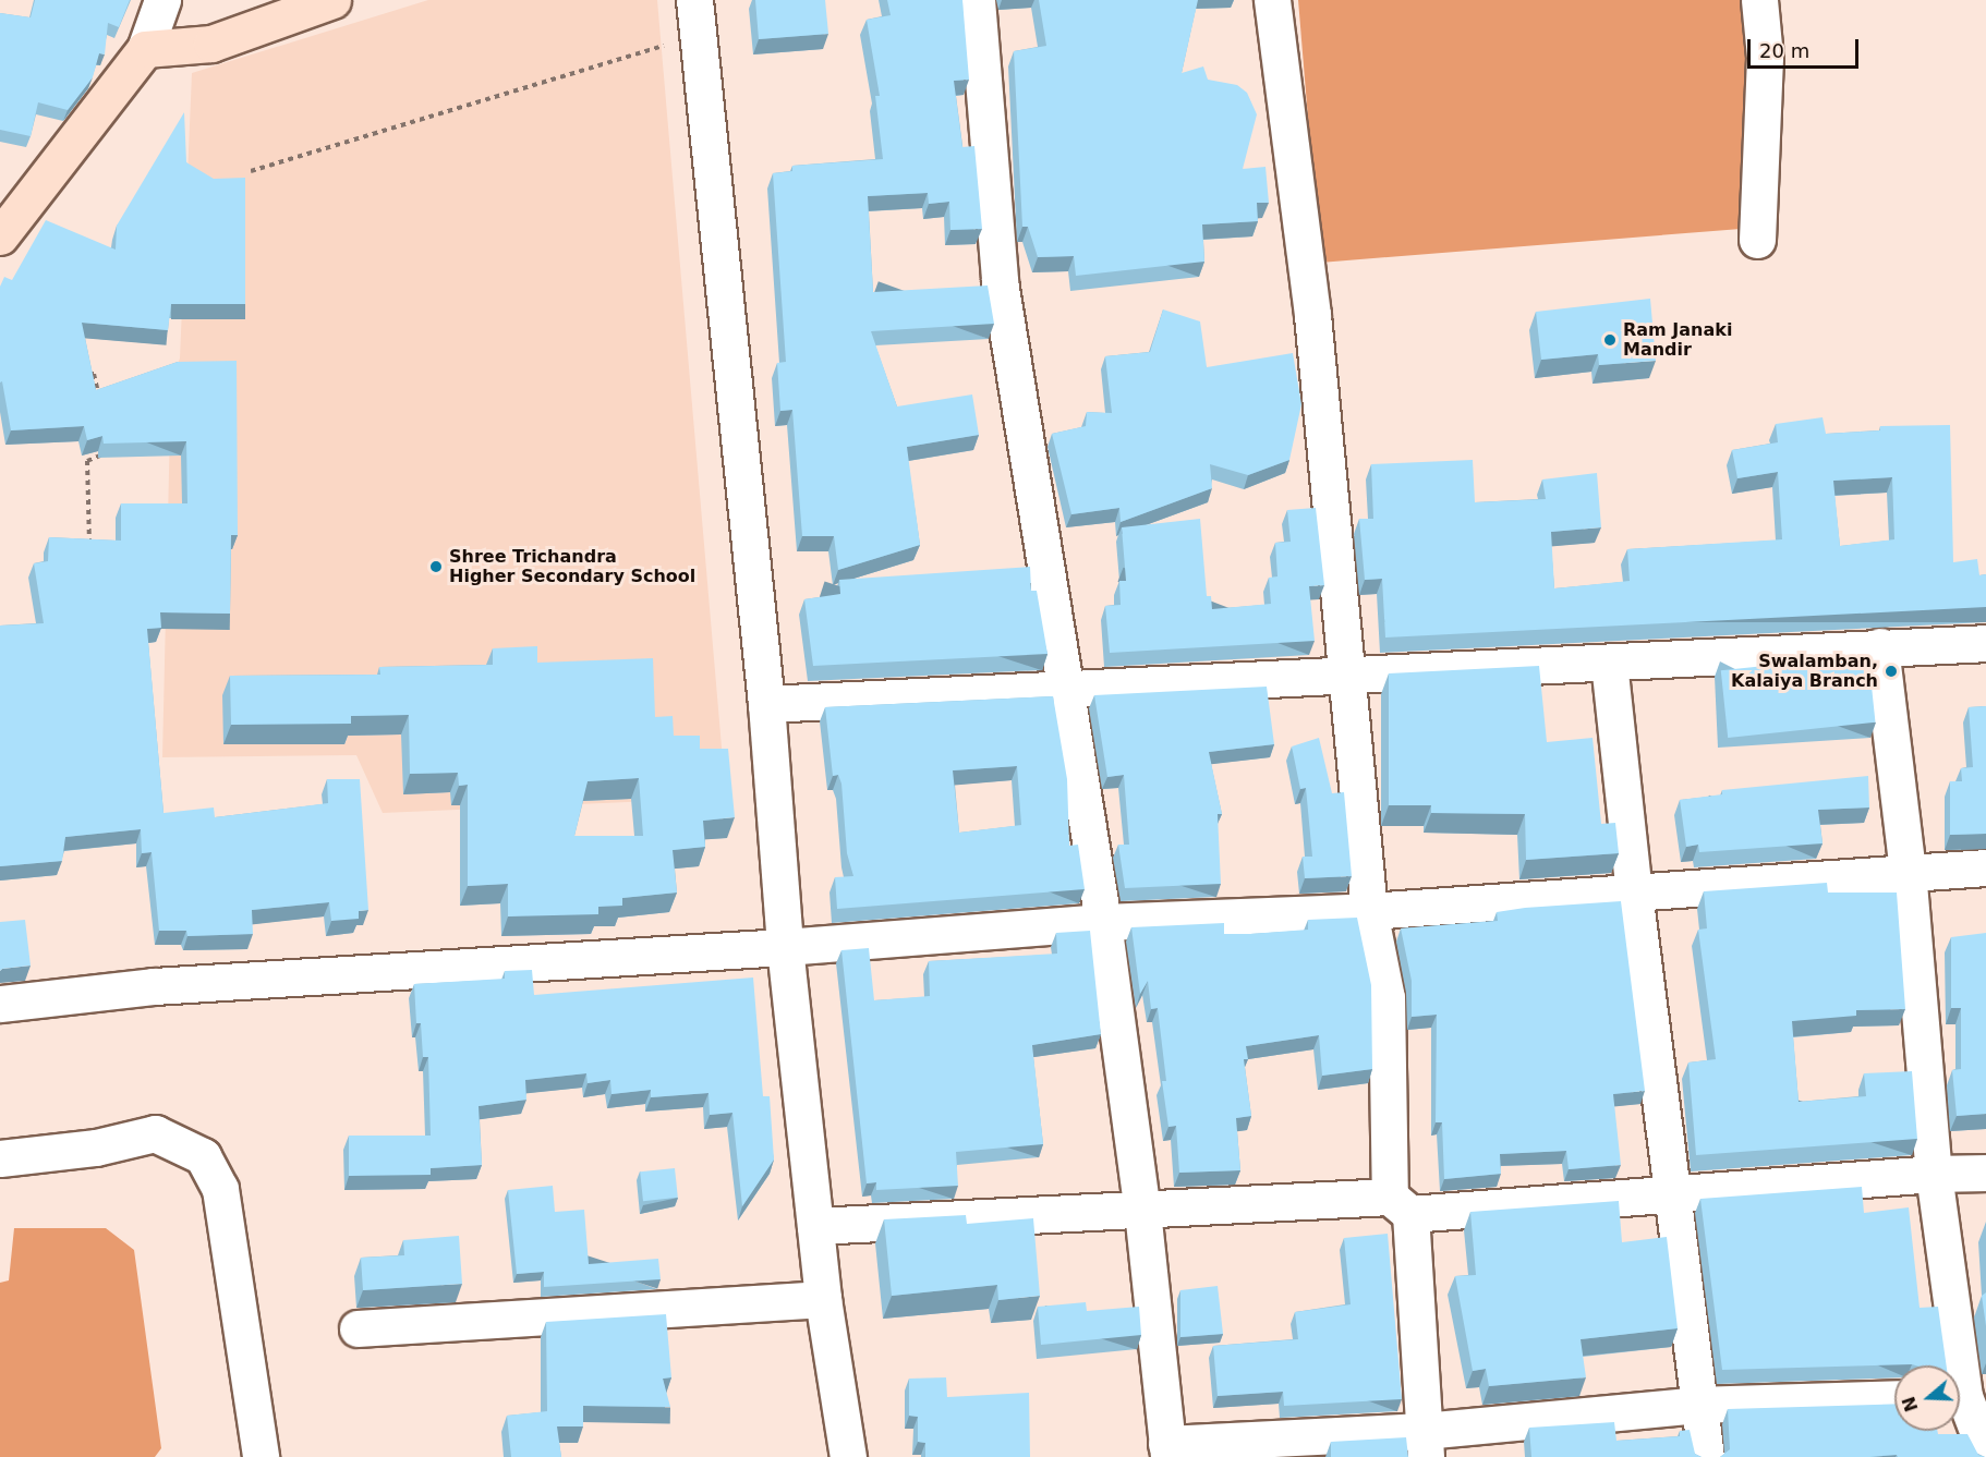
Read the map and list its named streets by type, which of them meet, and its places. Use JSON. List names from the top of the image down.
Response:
{
  "places": ["Ram Janaki Mandir", "Shree Trichandra Higher Secondary School", "Swalamban, Kalaiya Branch"],
  "scale_bar": "20 m",
  "north": "left"
}
